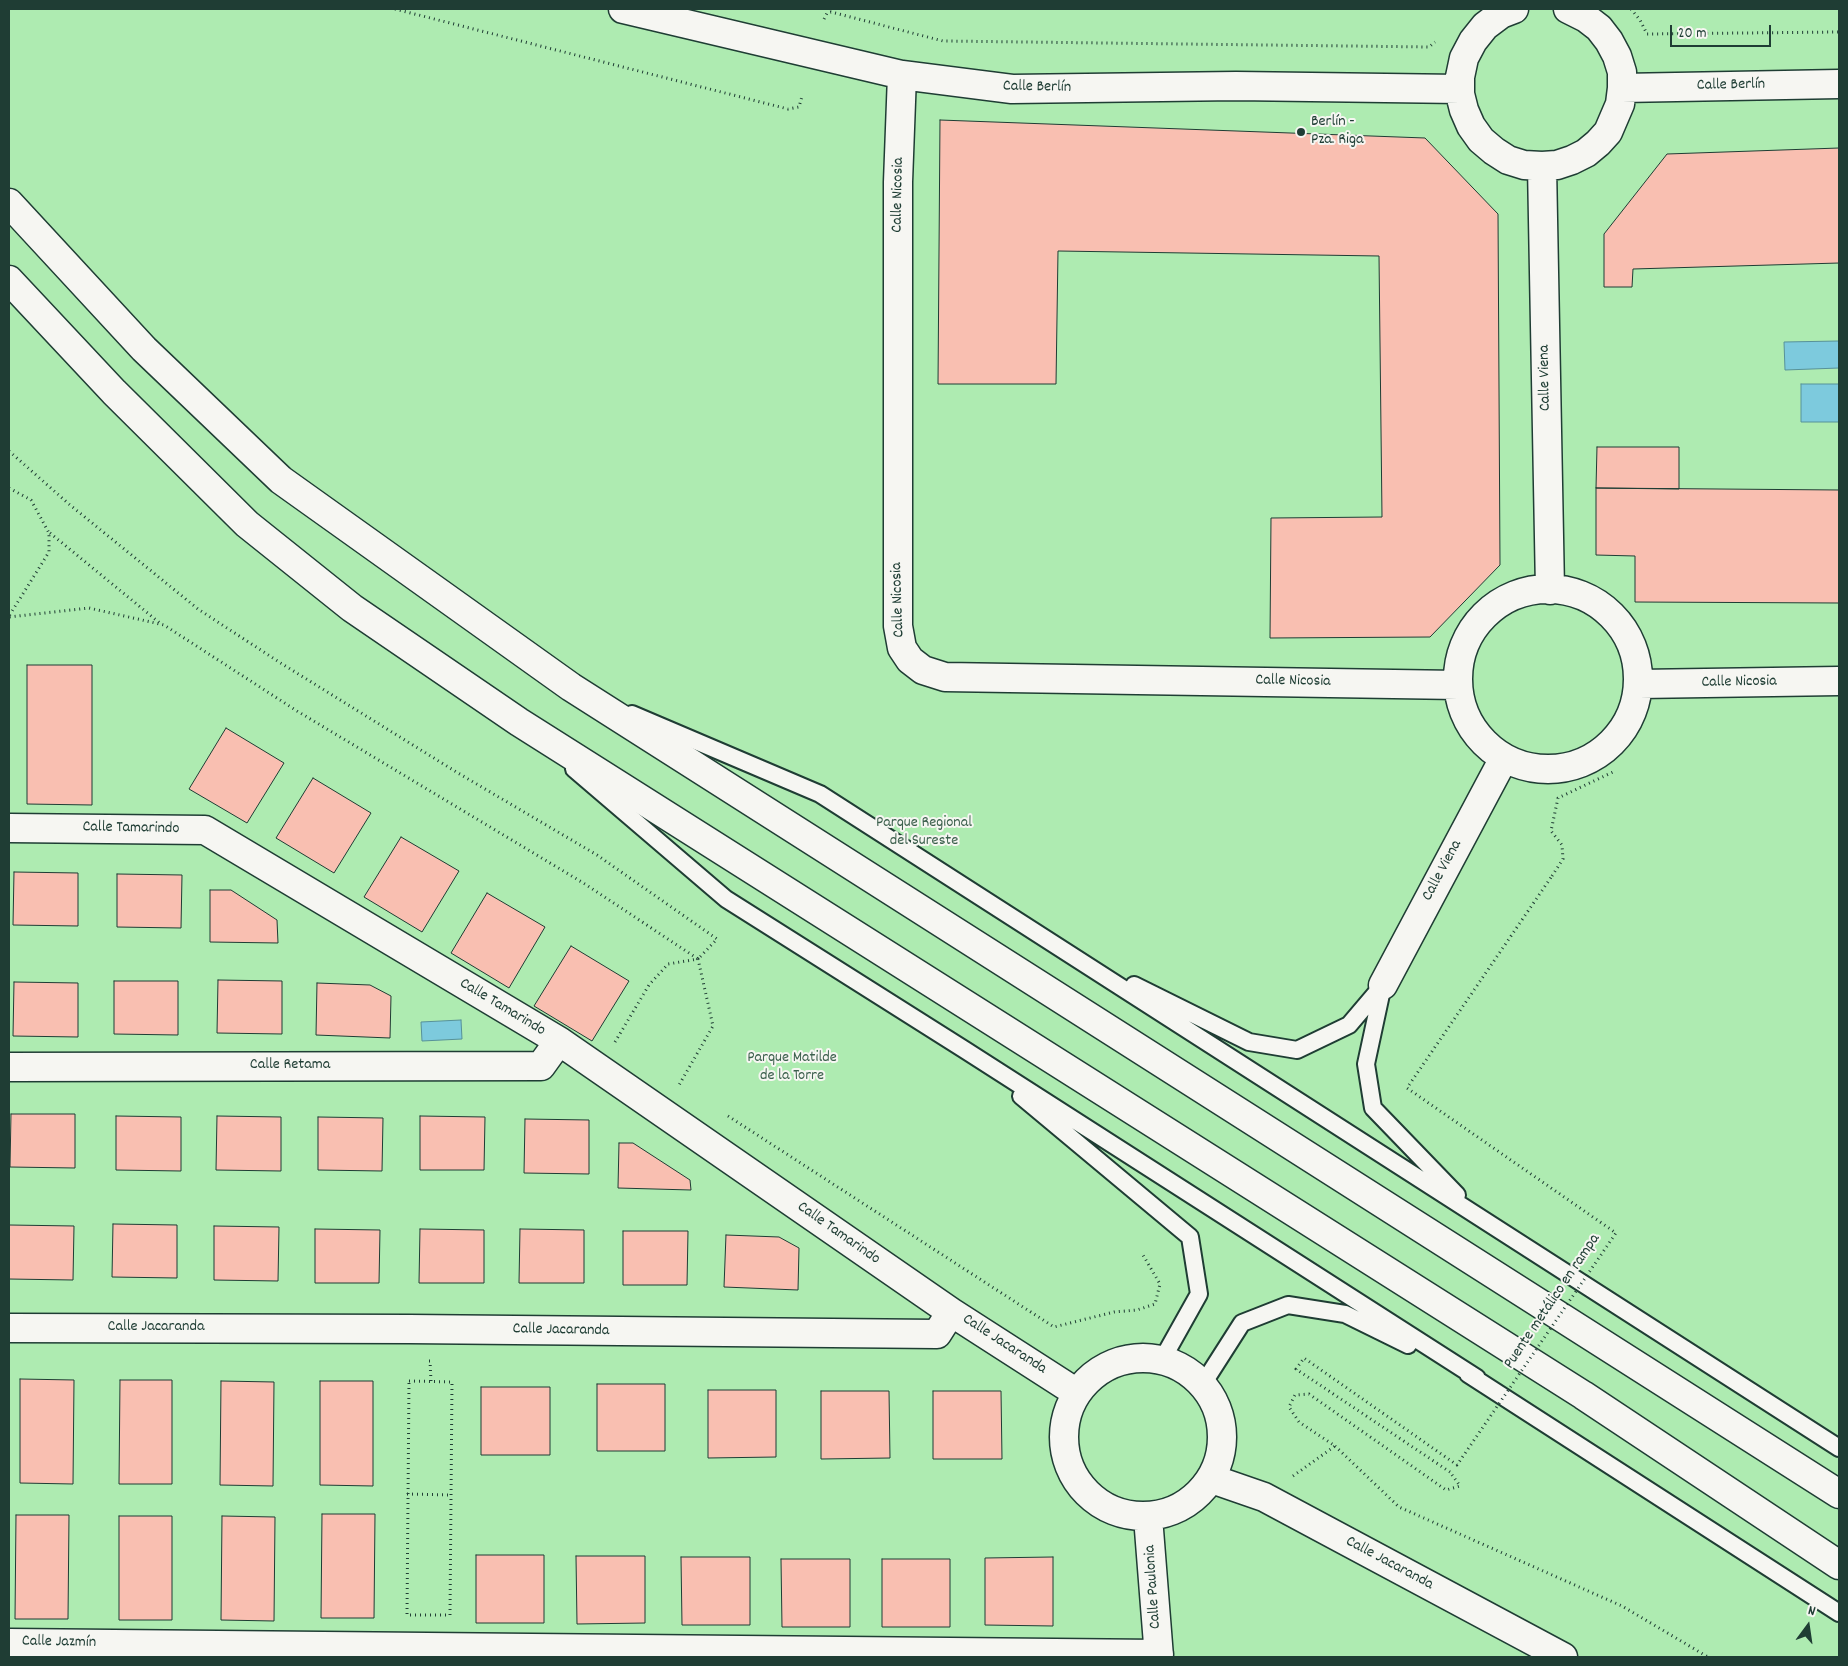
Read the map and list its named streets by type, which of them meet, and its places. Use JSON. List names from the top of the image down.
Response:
{
  "streets": {
    "street": [
      "Calle Berlín",
      "Calle Nicosia",
      "Calle Viena",
      "Calle Tamarindo",
      "Calle Retama",
      "Calle Jacaranda",
      "Calle Paulonia",
      "Calle Jazmín"
    ],
    "path": ["Puente metálico en rampa"]
  },
  "crossings": [
    ["Calle Berlín", "Calle Nicosia"],
    ["Calle Tamarindo", "Calle Retama"],
    ["Calle Tamarindo", "Calle Jacaranda"],
    ["Calle Jacaranda", "Calle Paulonia"],
    ["Calle Paulonia", "Calle Jazmín"]
  ],
  "parks": ["Parque Regional del Sureste", "Parque Matilde de la Torre"],
  "places": ["Berlín - Pza. Riga"],
  "scale_bar": "20 m",
  "north": "top"
}
